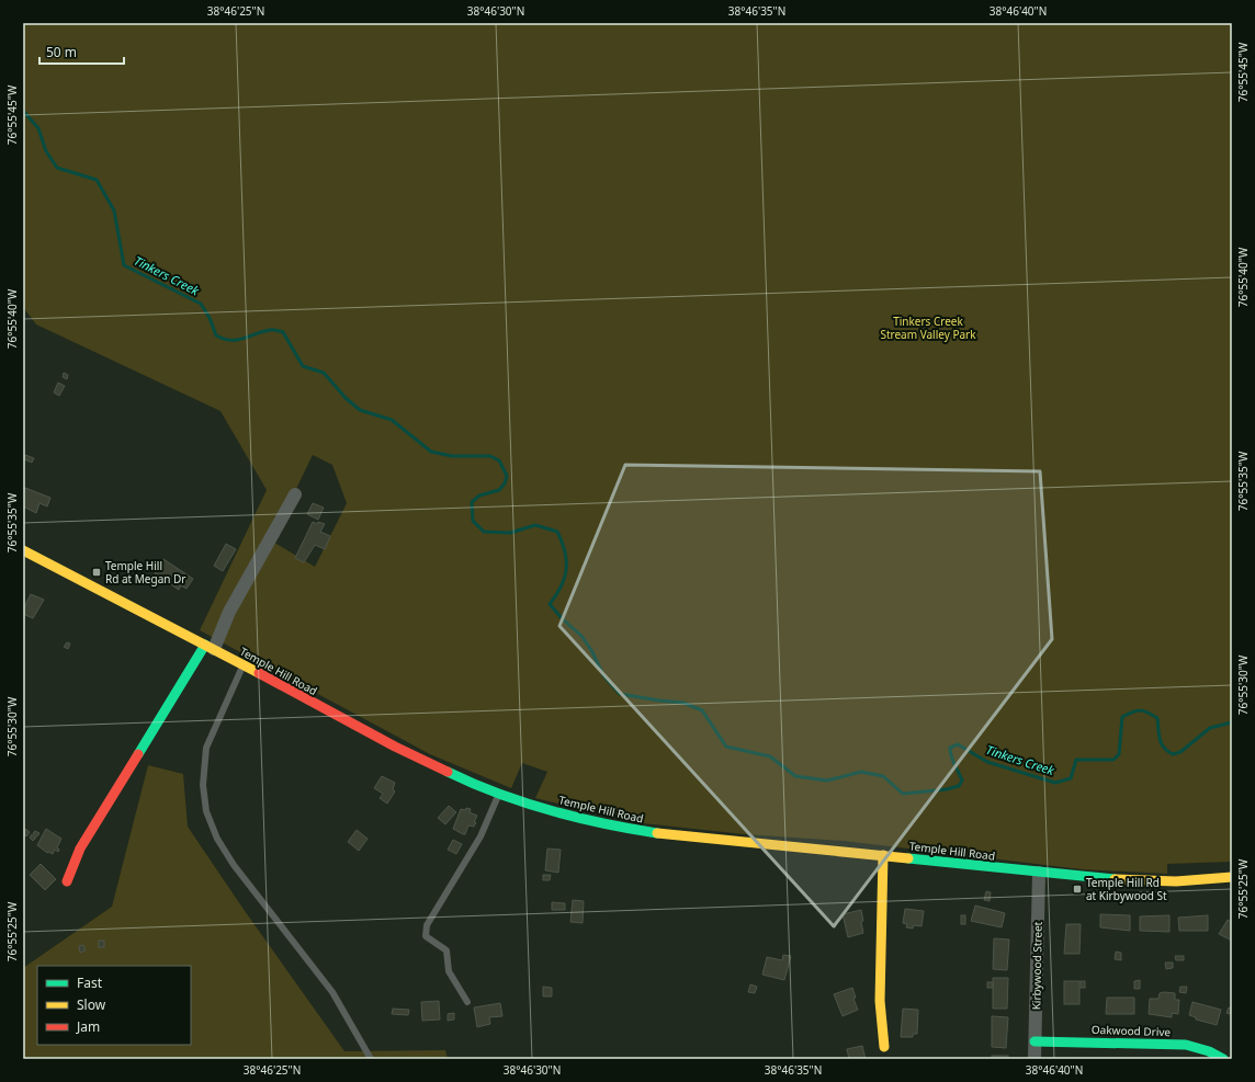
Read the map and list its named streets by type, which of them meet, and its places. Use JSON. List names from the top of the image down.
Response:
{
  "streets": {
    "main road": ["Temple Hill Road", "Oakwood Drive"],
    "street": ["Kirbywood Street"]
  },
  "crossings": [
    ["Temple Hill Road", "Kirbywood Street"],
    ["Kirbywood Street", "Oakwood Drive"]
  ],
  "water": ["Tinkers Creek"],
  "parks": ["Tinkers Creek Stream Valley Park"],
  "places": {
    "transit": ["Temple Hill Rd at Megan Dr", "Temple Hill Rd at Kirbywood St"]
  },
  "legend": ["Fast", "Slow", "Jam"],
  "scale_bar": "50 m",
  "coordinates": [
    "38°46'25\"N",
    "38°46'30\"N",
    "38°46'35\"N",
    "38°46'40\"N",
    "76°55'45\"W",
    "76°55'40\"W",
    "76°55'35\"W",
    "76°55'30\"W",
    "76°55'25\"W"
  ]
}
